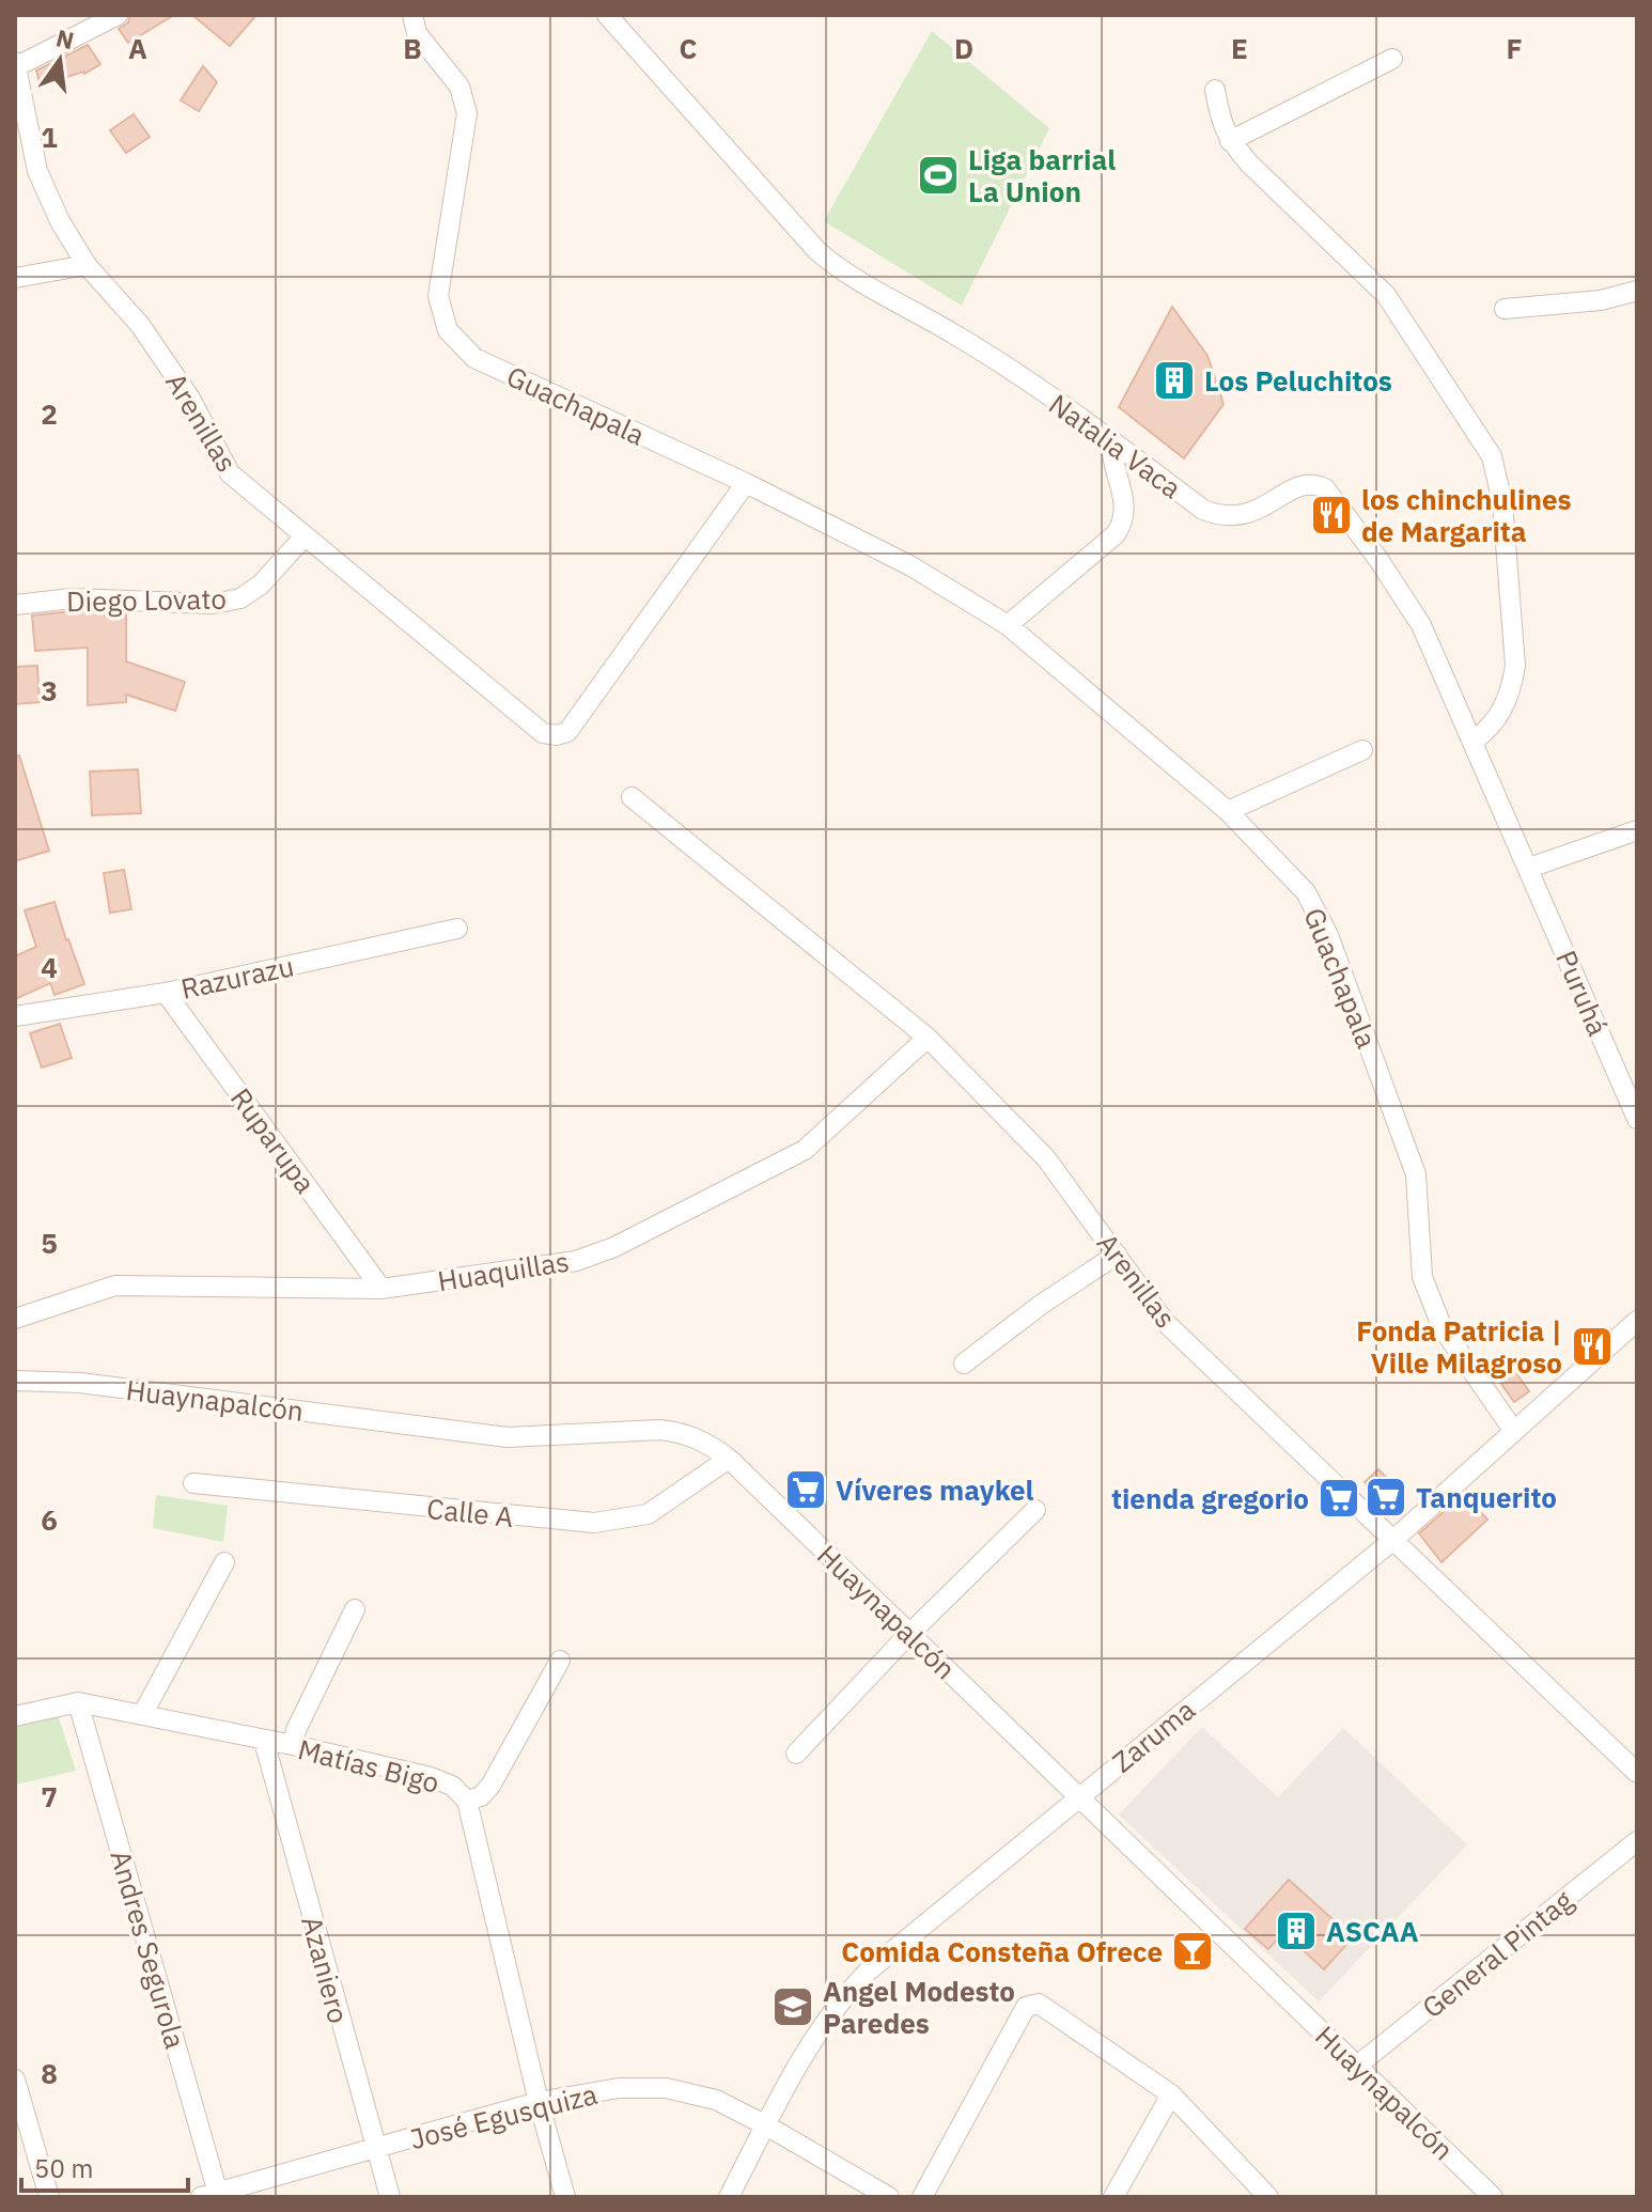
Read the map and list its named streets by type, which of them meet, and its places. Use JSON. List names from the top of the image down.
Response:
{
  "streets": {
    "street": [
      "Guachapala",
      "Arenillas",
      "Natalia Vaca",
      "Diego Lovato",
      "Razurazu",
      "Puruhá",
      "Ruparupa",
      "Huaquillas",
      "Huaynapalcón",
      "Calle A",
      "Zaruma",
      "Matías Bigo",
      "Andres Segurola",
      "General Pintag",
      "Azaniero",
      "José Egusquiza"
    ]
  },
  "crossings": [
    ["Guachapala", "Arenillas"],
    ["Guachapala", "Zaruma"],
    ["Arenillas", "Diego Lovato"],
    ["Arenillas", "Huaquillas"],
    ["Arenillas", "Zaruma"],
    ["Natalia Vaca", "Puruhá"],
    ["Razurazu", "Ruparupa"],
    ["Ruparupa", "Huaquillas"],
    ["Huaynapalcón", "Calle A"],
    ["Huaynapalcón", "Zaruma"],
    ["Huaynapalcón", "General Pintag"],
    ["Zaruma", "José Egusquiza"],
    ["Matías Bigo", "Andres Segurola"],
    ["Matías Bigo", "Azaniero"],
    ["Matías Bigo", "José Egusquiza"],
    ["Andres Segurola", "José Egusquiza"],
    ["Azaniero", "José Egusquiza"]
  ],
  "places": {
    "sports": ["Liga barrial La Union"],
    "building": ["Los Peluchitos", "ASCAA"],
    "restaurant": ["los chinchulines de Margarita", "Fonda Patricia | Ville Milagroso"],
    "supermarket": ["Víveres maykel", "Tanquerito", "tienda gregorio"],
    "bar": ["Comida Consteña Ofrece"],
    "school or university": ["Angel Modesto Paredes"]
  },
  "scale_bar": "50 m",
  "north": "top",
  "grid": {
    "columns": [
      "A",
      "B",
      "C",
      "D",
      "E",
      "F"
    ],
    "rows": [
      "1",
      "2",
      "3",
      "4",
      "5",
      "6",
      "7",
      "8"
    ]
  }
}
